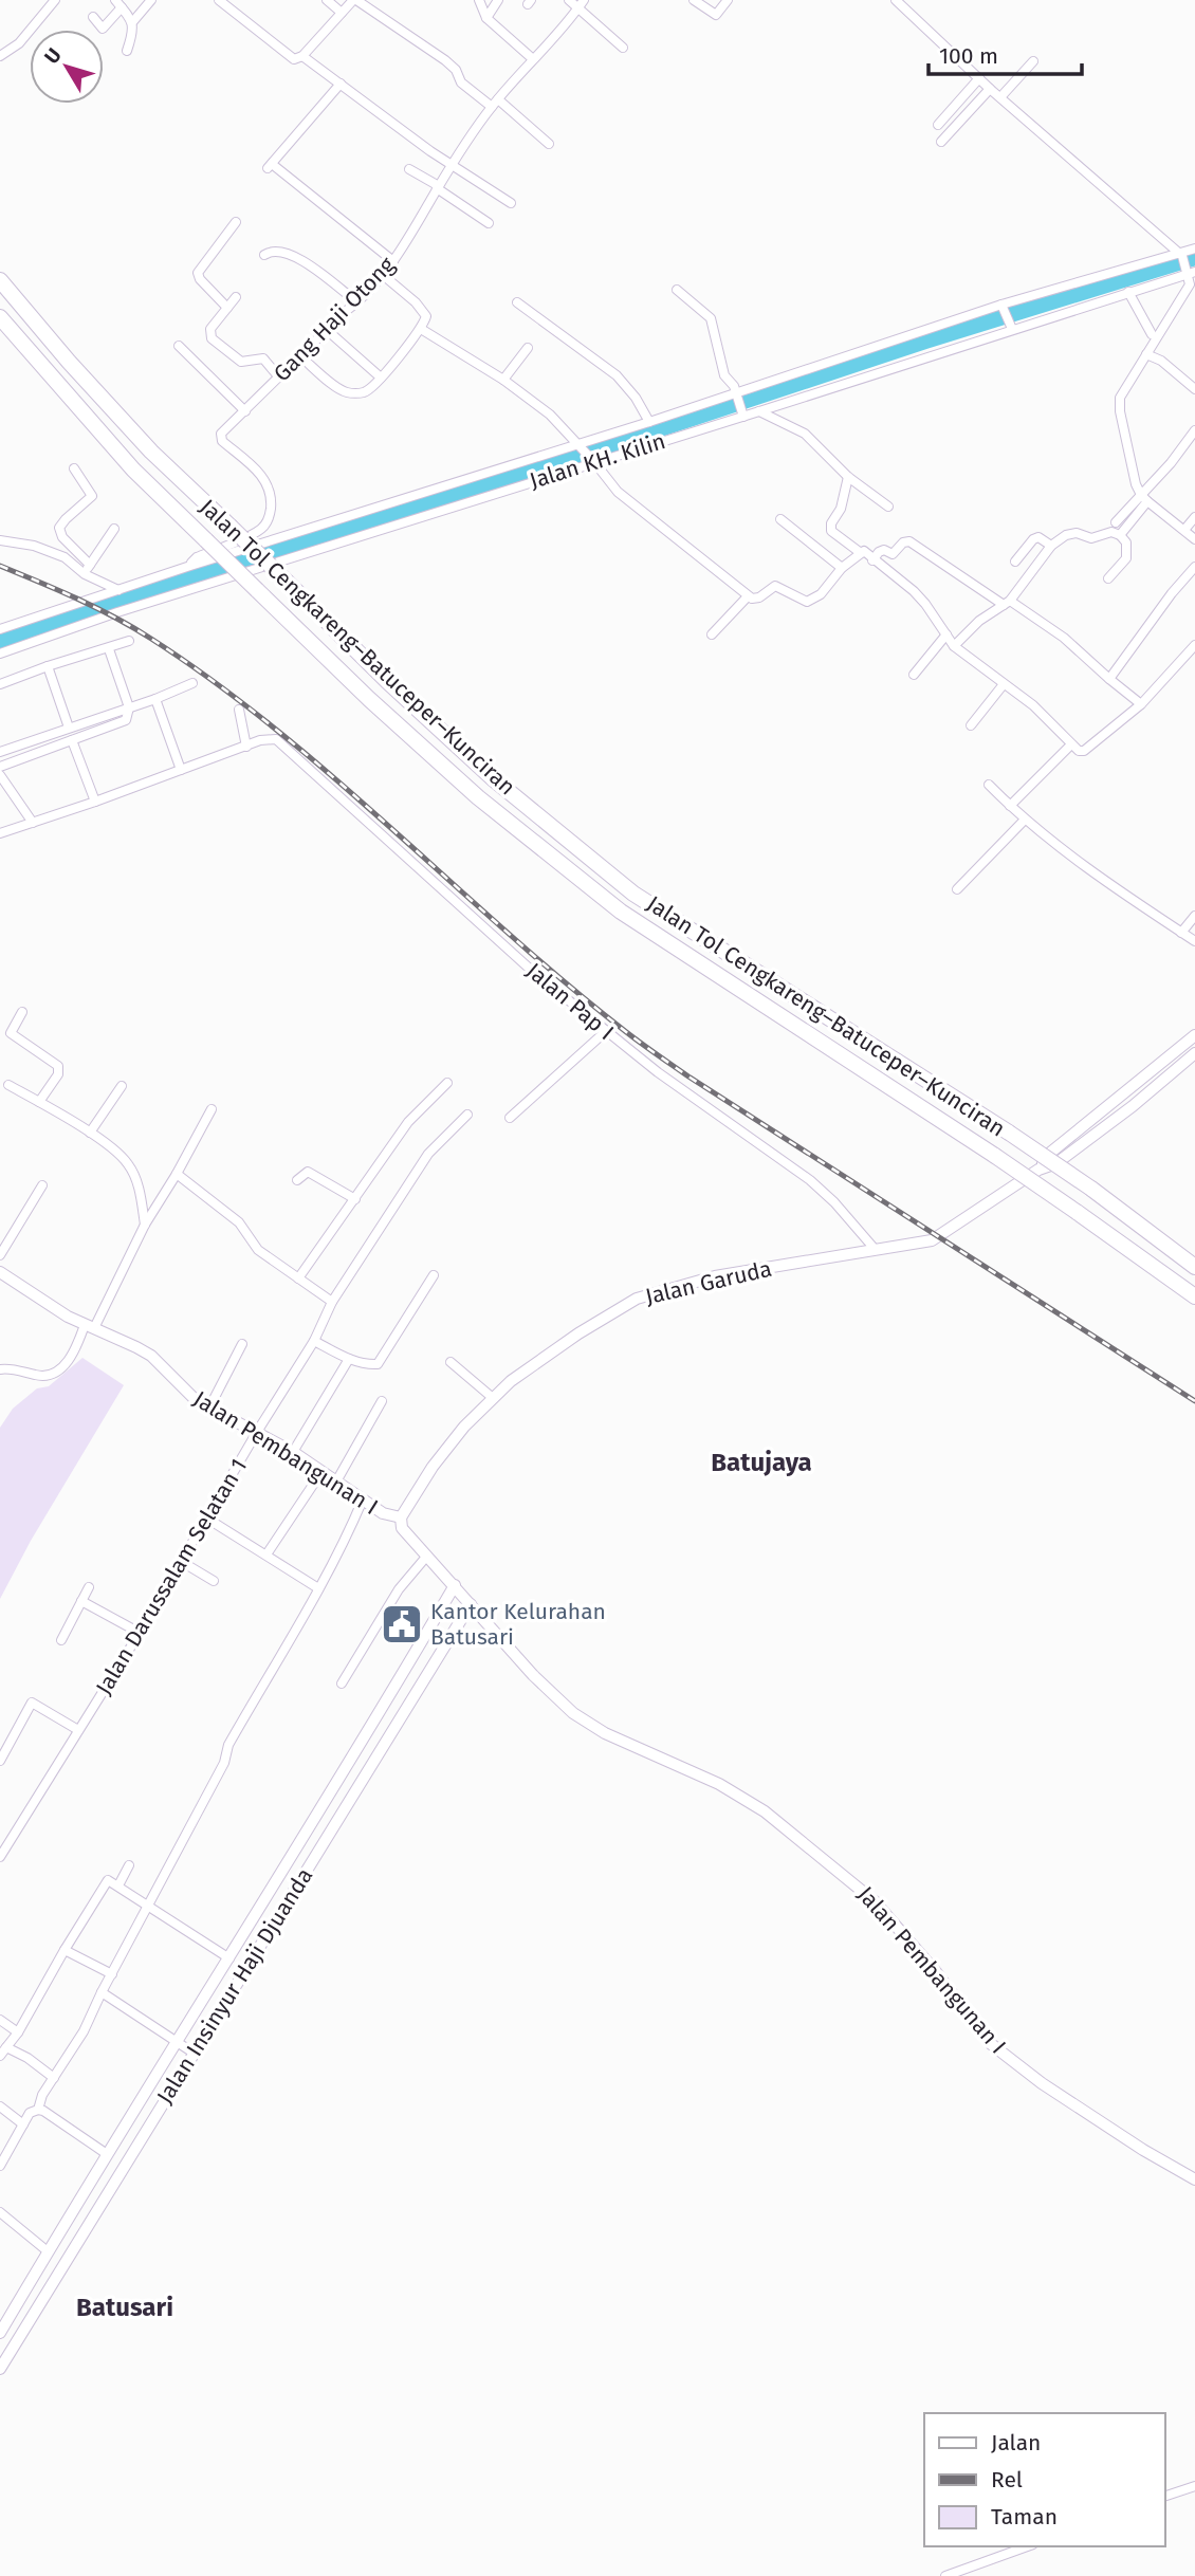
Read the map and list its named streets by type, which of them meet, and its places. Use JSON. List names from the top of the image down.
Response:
{
  "streets": {
    "highway": ["Jalan Tol Cengkareng–Batuceper–Kunciran"],
    "main road": ["Jalan Garuda", "Jalan Pembangunan I", "Jalan Insinyur Haji Djuanda"],
    "street": [
      "Gang Haji Otong",
      "Jalan KH. Kilin",
      "Jalan Pap I",
      "Jalan Darussalam Selatan 1"
    ]
  },
  "crossings": [
    ["Gang Haji Otong", "Jalan KH. Kilin"],
    ["Jalan Pap I", "Jalan Garuda"],
    ["Jalan Garuda", "Jalan Pembangunan I"],
    ["Jalan Pembangunan I", "Jalan Darussalam Selatan 1"],
    ["Jalan Pembangunan I", "Jalan Insinyur Haji Djuanda"]
  ],
  "districts": ["Batujaya", "Batusari"],
  "places": {
    "public building": ["Kantor Kelurahan Batusari"]
  },
  "legend": ["Jalan", "Rel", "Taman"],
  "scale_bar": "100 m",
  "north": "top left"
}
